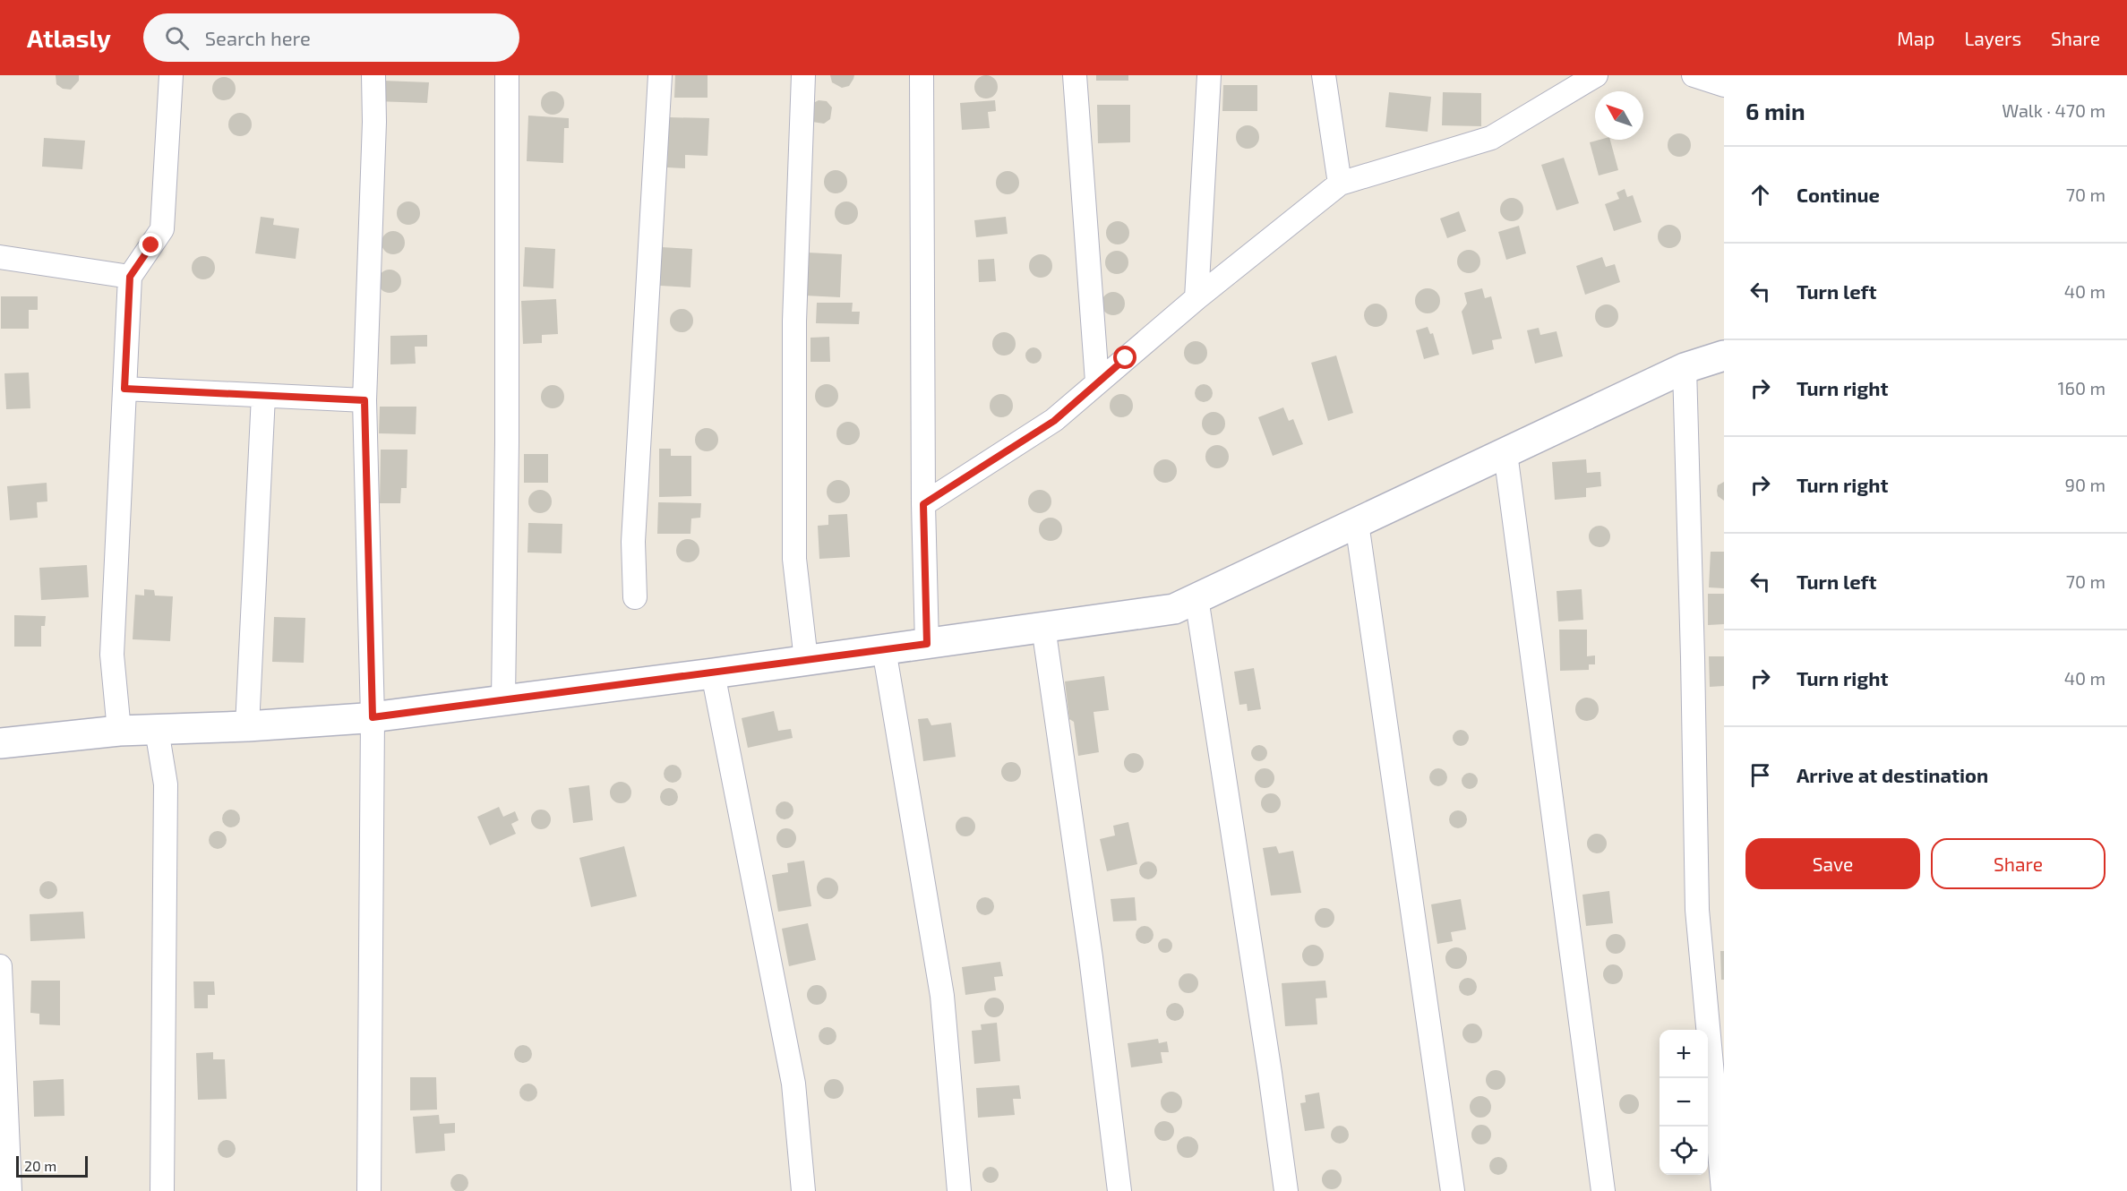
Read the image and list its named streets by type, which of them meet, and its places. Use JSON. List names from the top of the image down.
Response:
{
  "scale_bar": "20 m",
  "north": "top left",
  "page": {
    "header": "Atlasly",
    "search": "Search here",
    "nav": ["Map", "Layers", "Share"],
    "heading": ["6 min", "Walk · 470 m"],
    "list": [
      ["Continue", "70 m"],
      ["Turn left", "40 m"],
      ["Turn right", "160 m"],
      ["Turn right", "90 m"],
      ["Turn left", "70 m"],
      ["Turn right", "40 m"],
      "Arrive at destination"
    ],
    "buttons": ["Save", "Share"],
    "map_buttons": ["+", "−"],
    "scale": "20 m"
  }
}
